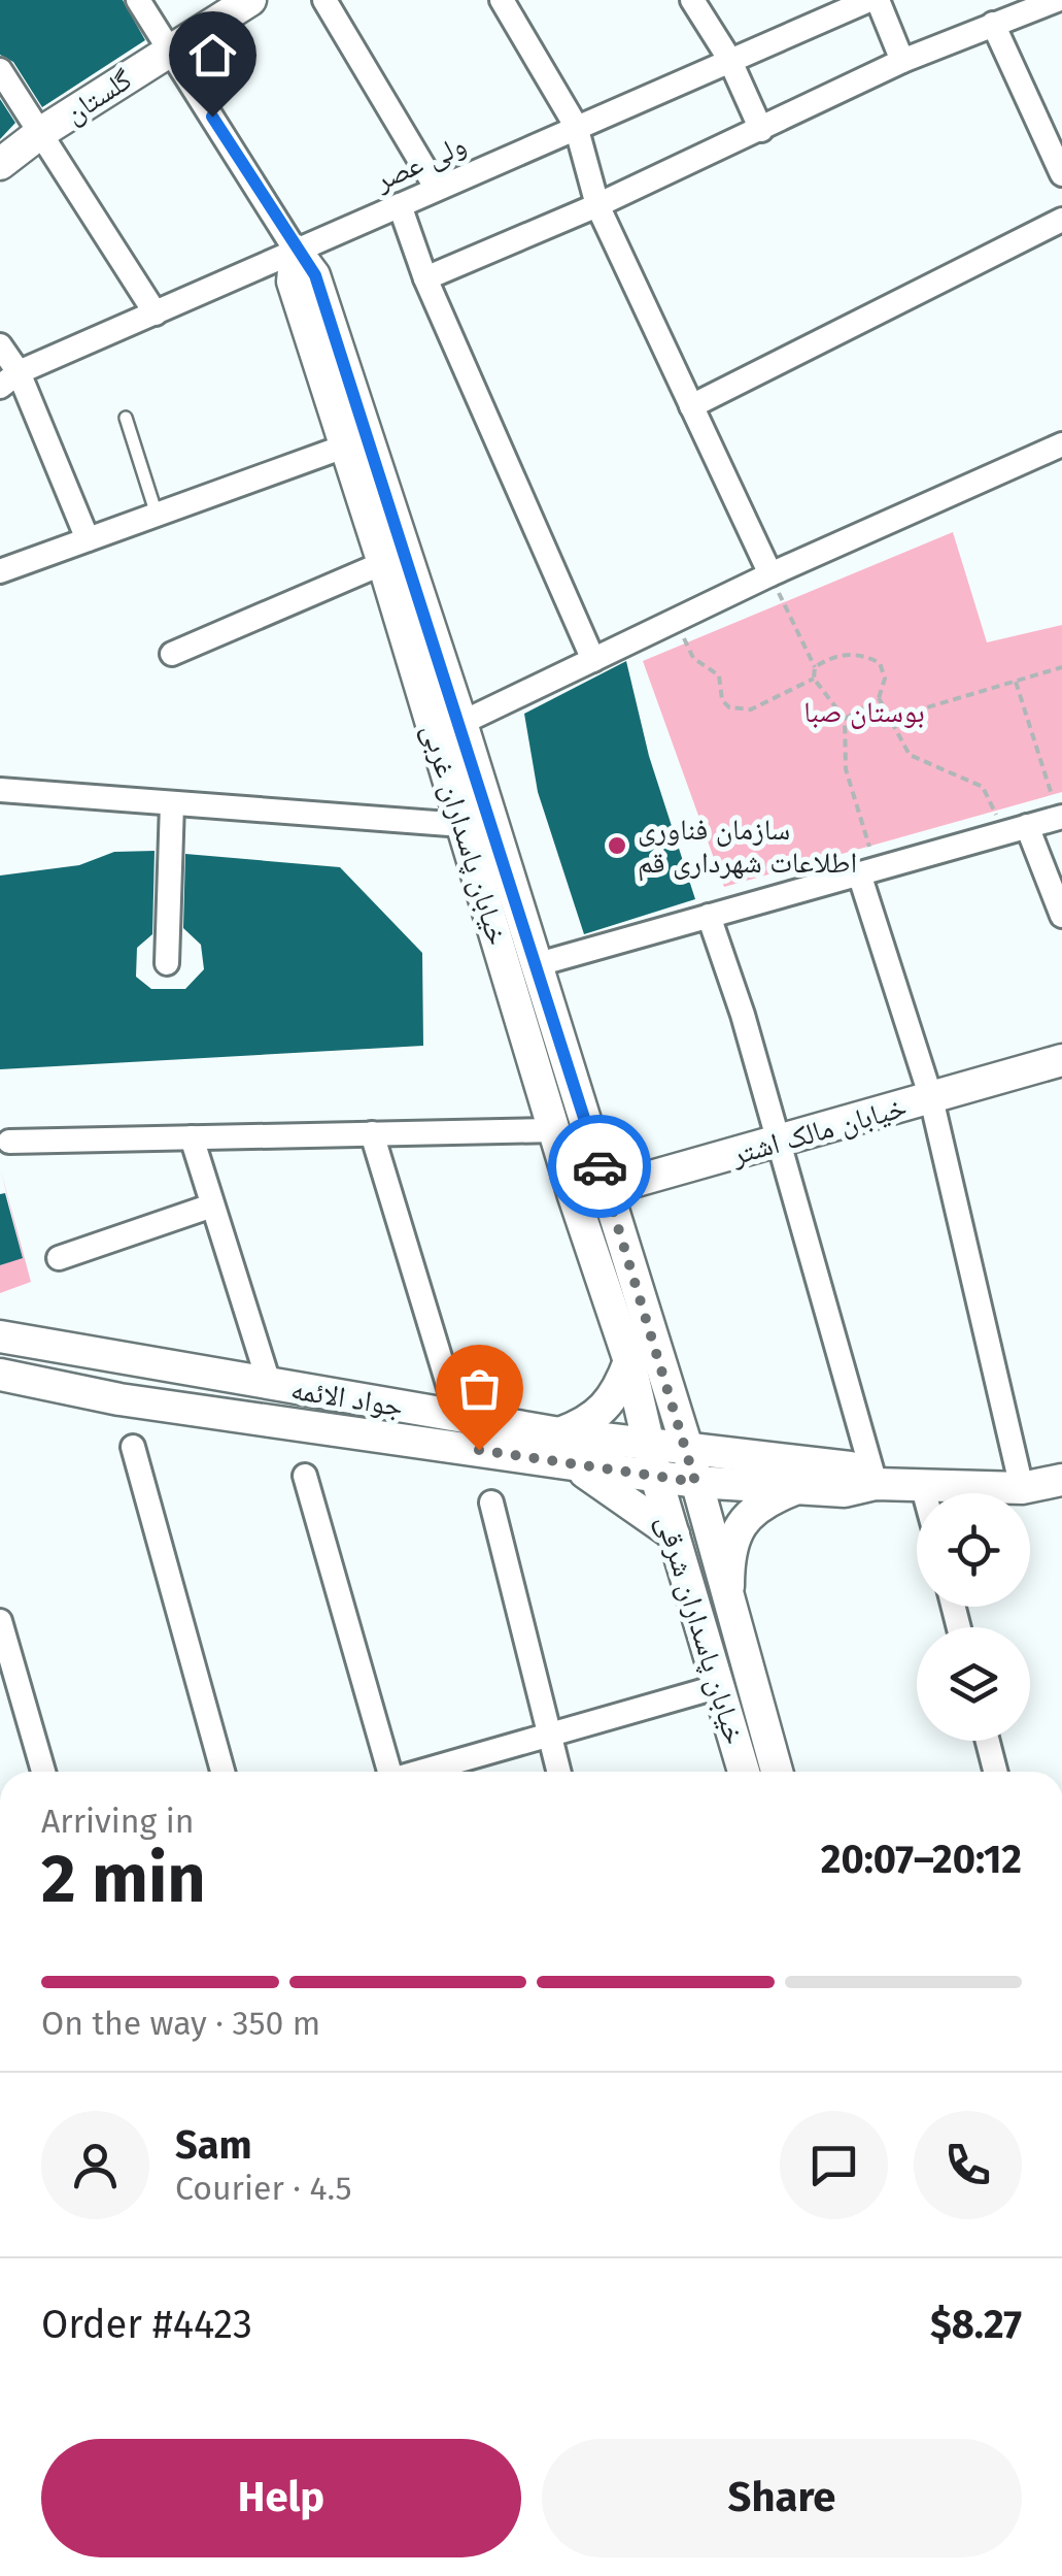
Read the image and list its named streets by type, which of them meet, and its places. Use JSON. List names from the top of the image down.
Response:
{
  "streets": {
    "street": [
      "گلستان",
      "ولی عصر",
      "خیابان پاسداران غربی",
      "خیابان مالک اشتر",
      "جواد الائمه",
      "خیابان پاسداران شرقی"
    ]
  },
  "crossings": [
    ["ولی عصر", "خیابان پاسداران غربی"],
    ["خیابان پاسداران غربی", "خیابان مالک اشتر"],
    ["خیابان پاسداران غربی", "جواد الائمه"],
    ["خیابان پاسداران غربی", "خیابان پاسداران شرقی"],
    ["جواد الائمه", "خیابان پاسداران شرقی"]
  ],
  "parks": ["بوستان صبا"],
  "places": ["سازمان فناوری اطلاعات شهرداری قم"],
  "page": {
    "heading": ["2 min", "Arriving in", "20:07–20:12"],
    "panel": [
      "Sam",
      "Courier · 4.5",
      "Order #4423",
      "$8.27"
    ],
    "bar": "On the way · 350 m",
    "buttons": ["Help", "Share"]
  }
}
